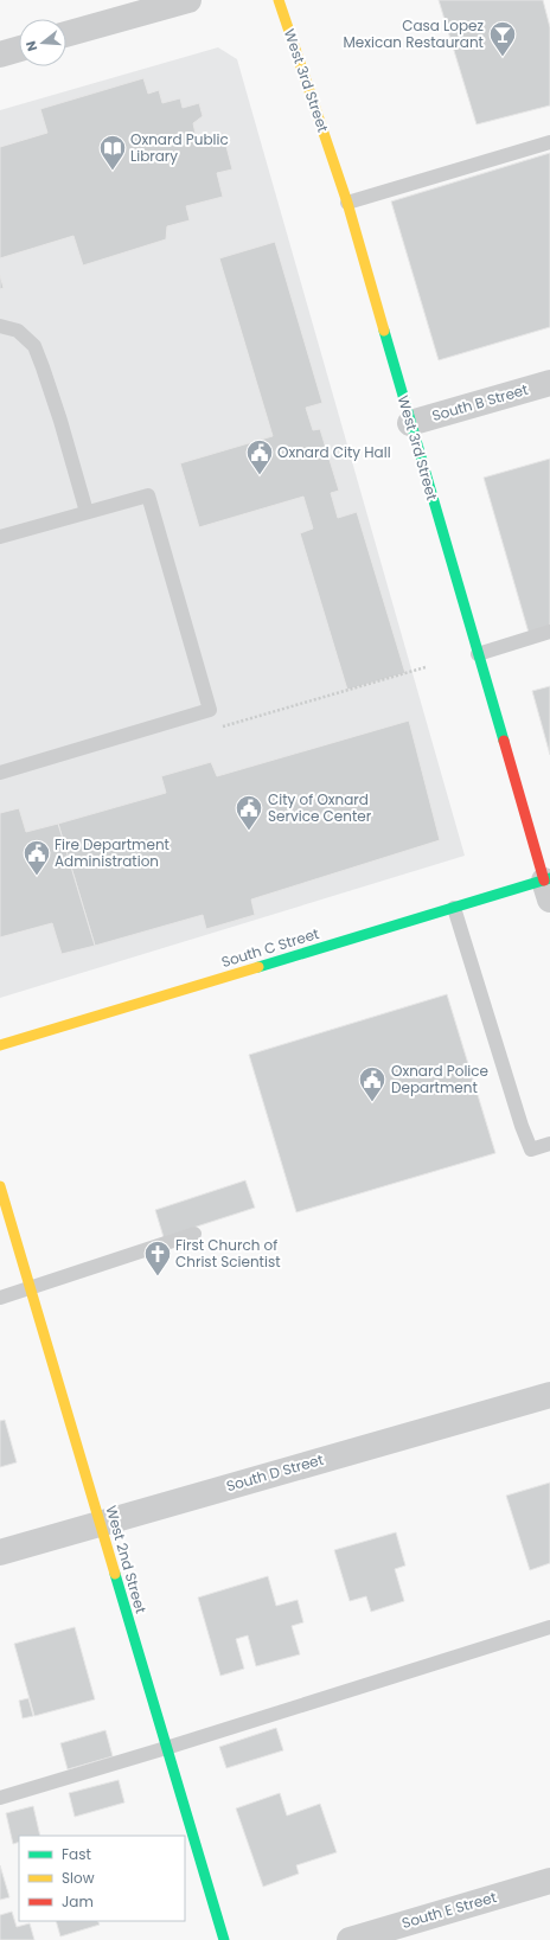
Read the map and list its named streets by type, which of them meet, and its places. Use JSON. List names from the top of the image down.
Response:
{
  "streets": {
    "street": [
      "West 3rd Street",
      "South B Street",
      "South C Street",
      "South D Street",
      "West 2nd Street",
      "South E Street"
    ]
  },
  "crossings": [
    ["West 3rd Street", "South B Street"],
    ["West 3rd Street", "South C Street"],
    ["South D Street", "West 2nd Street"]
  ],
  "places": {
    "bar": ["Casa Lopez Mexican Restaurant"],
    "library": ["Oxnard Public Library"],
    "public building": [
      "Oxnard City Hall",
      "City of Oxnard Service Center",
      "Fire Department Administration",
      "Oxnard Police Department"
    ],
    "church": ["First Church of Christ Scientist"]
  },
  "legend": ["Fast", "Slow", "Jam"],
  "north": "left"
}
